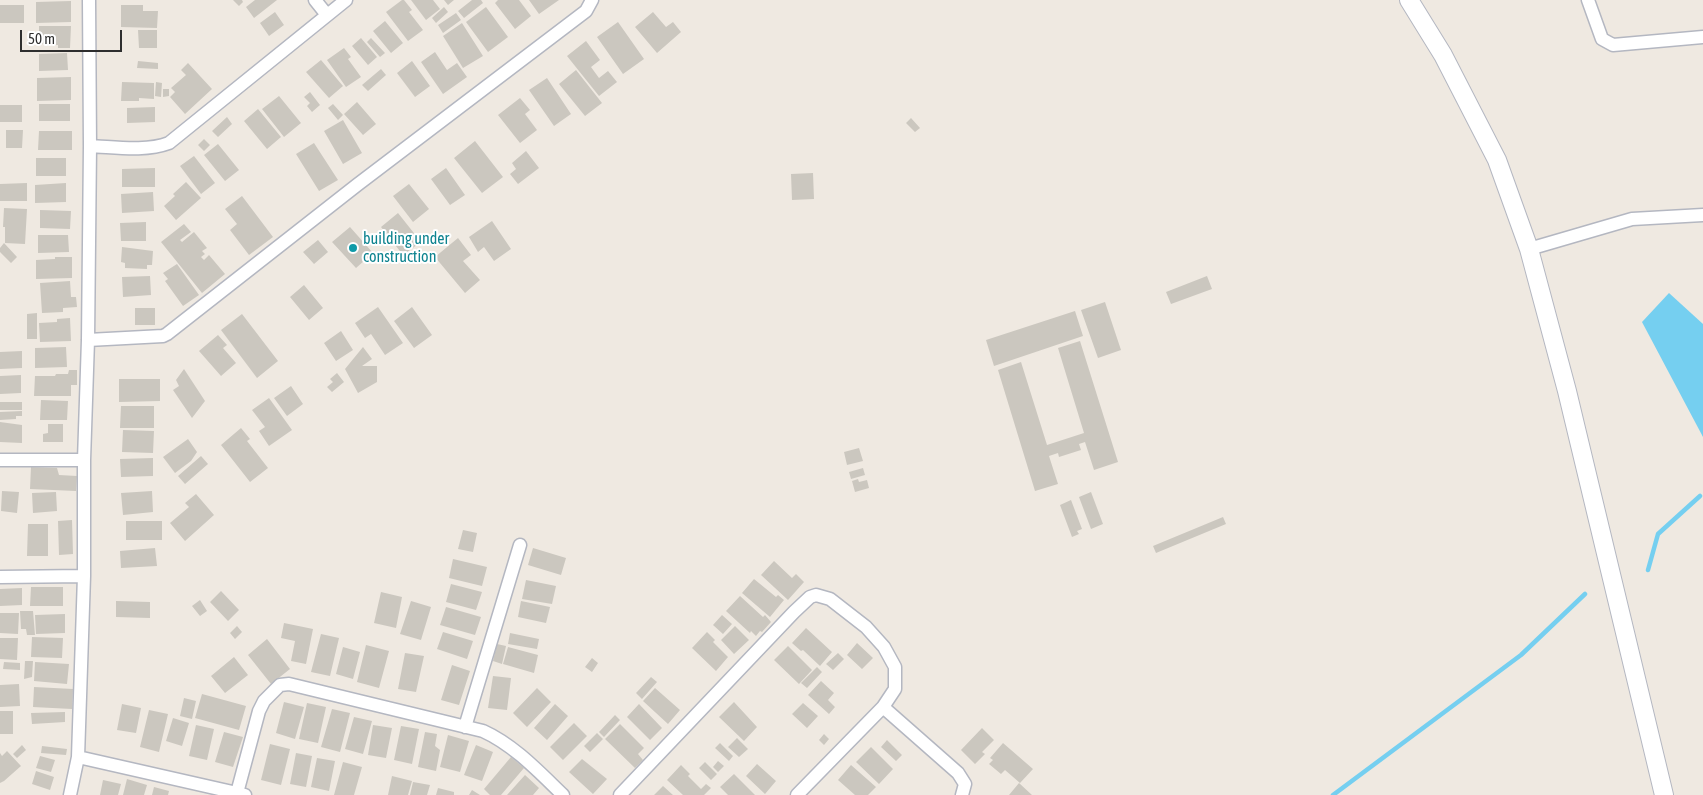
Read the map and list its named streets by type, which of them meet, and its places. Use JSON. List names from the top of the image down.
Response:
{
  "places": ["building under construction"],
  "scale_bar": "50 m"
}
